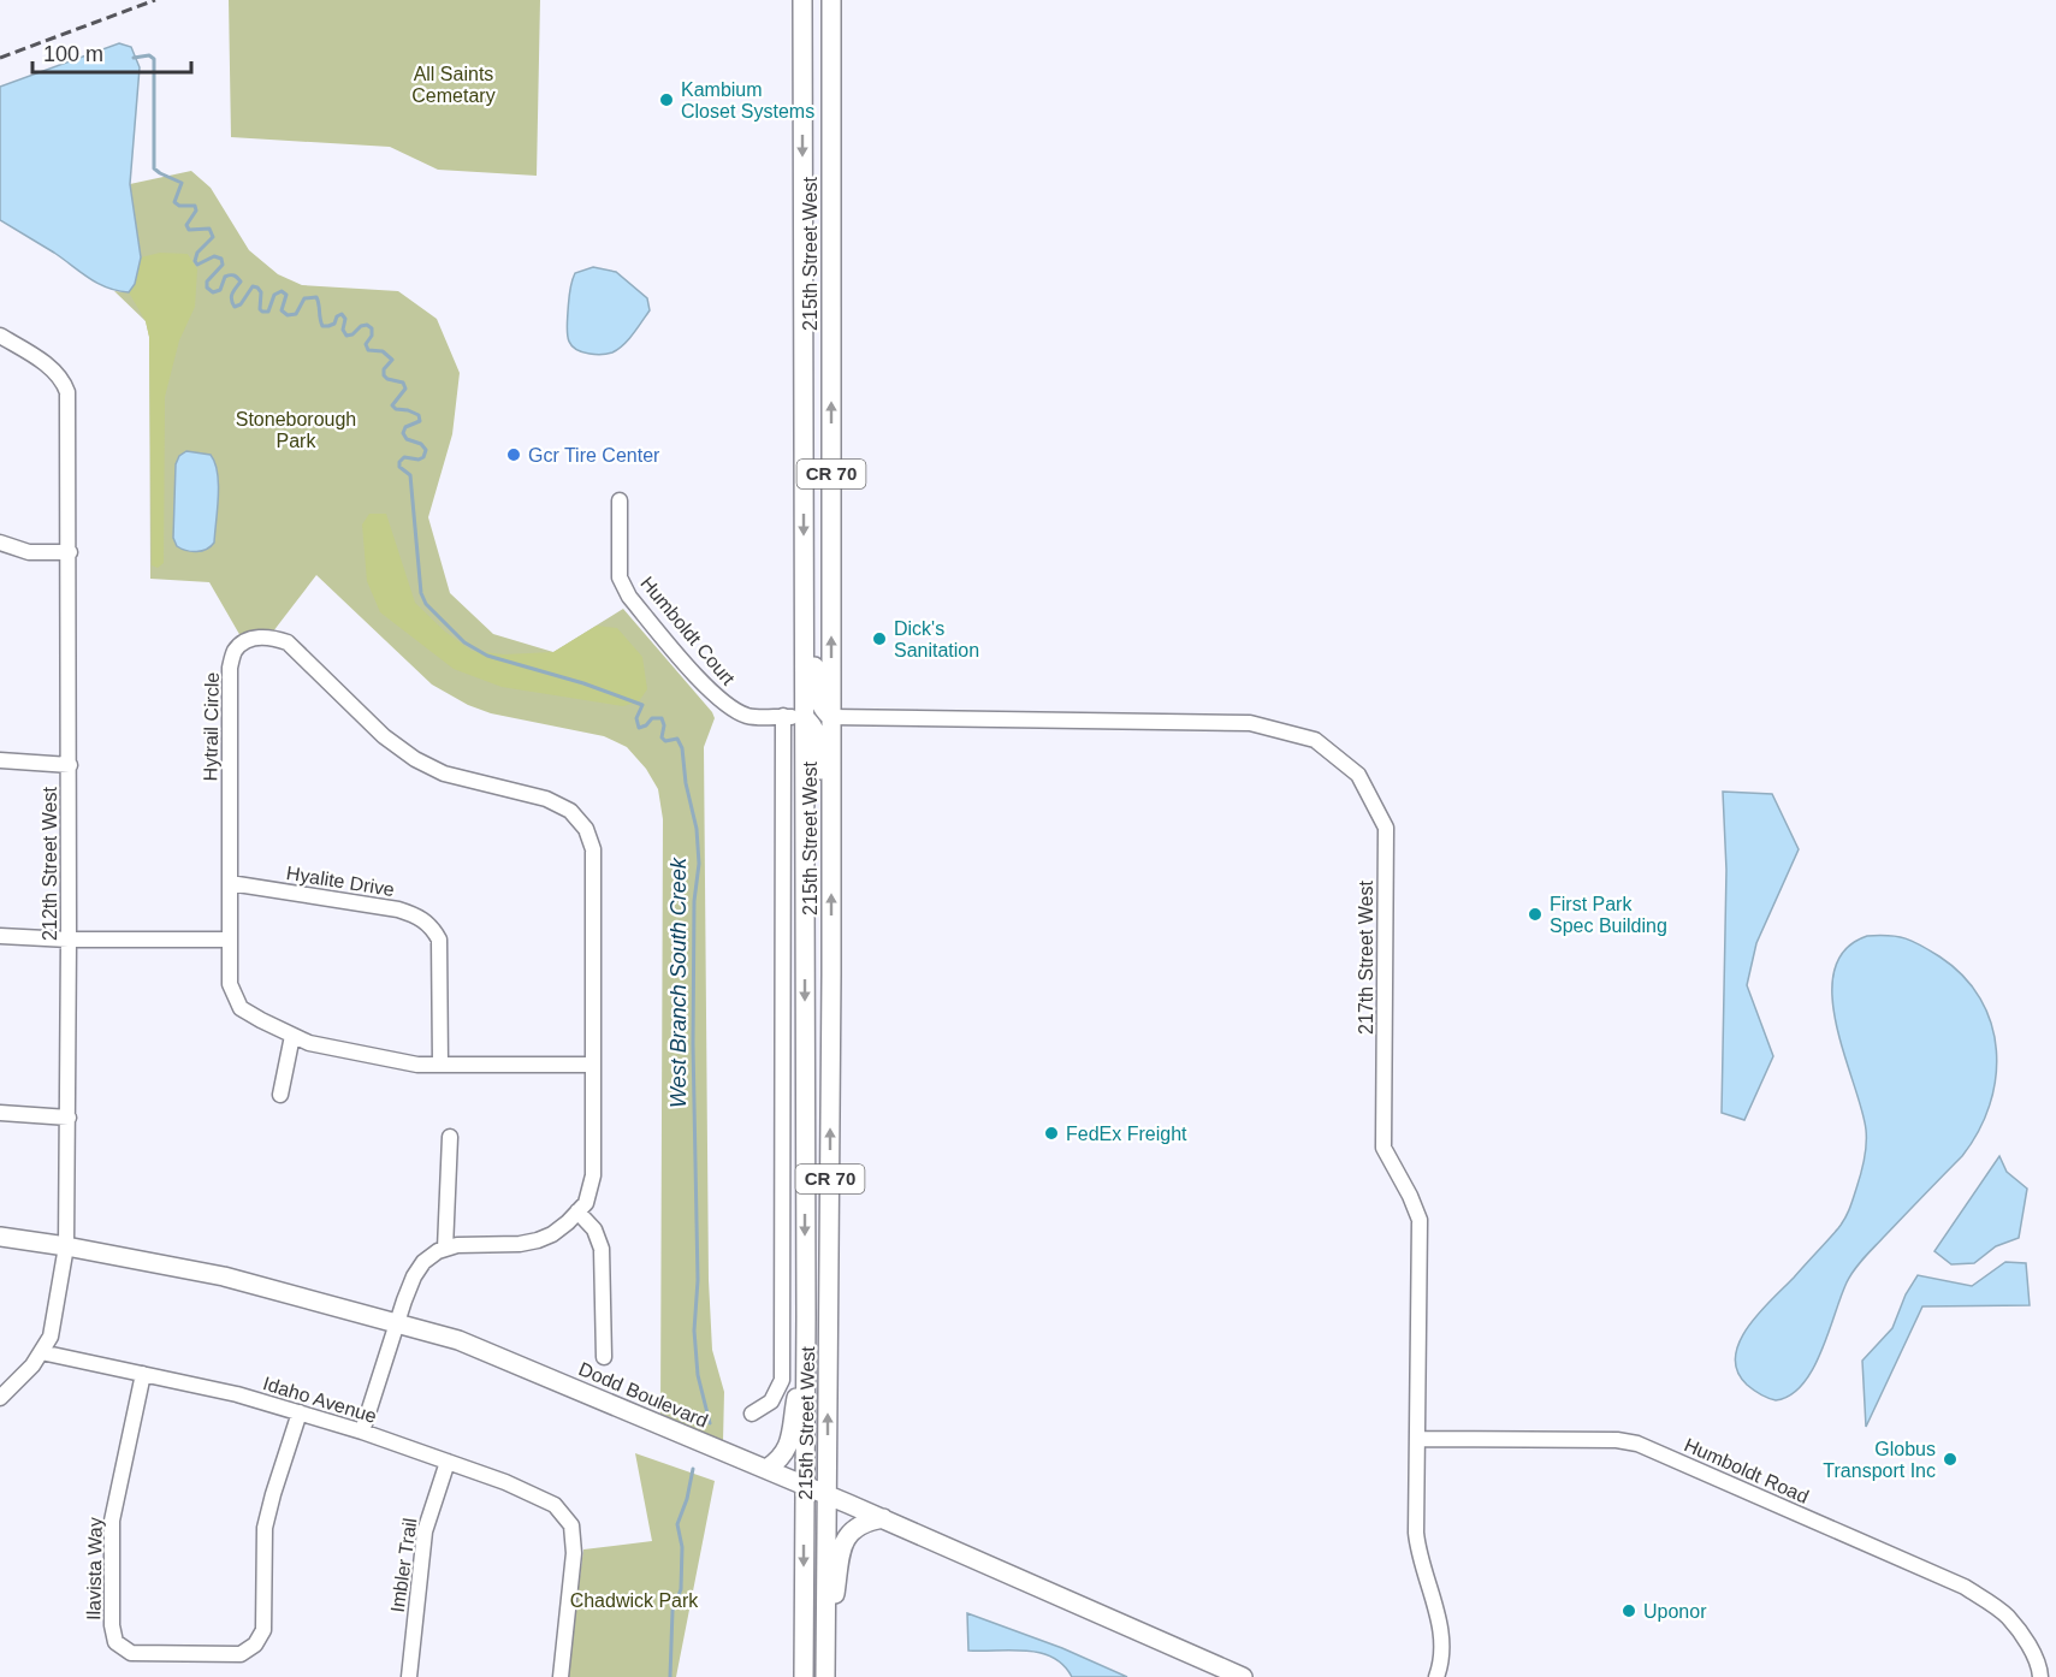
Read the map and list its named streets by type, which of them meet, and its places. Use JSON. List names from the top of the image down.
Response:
{
  "streets": {
    "main road": ["215th Street West", "CR 70", "Dodd Boulevard"],
    "street": [
      "Humboldt Court",
      "Hytrail Circle",
      "212th Street West",
      "Hyalite Drive",
      "217th Street West",
      "Idaho Avenue",
      "Humboldt Road",
      "Imbler Trail",
      "Ilavista Way"
    ]
  },
  "crossings": [
    ["215th Street West", "Humboldt Court"],
    ["215th Street West", "217th Street West"],
    ["215th Street West", "Dodd Boulevard"],
    ["Hytrail Circle", "Hyalite Drive"],
    ["212th Street West", "Dodd Boulevard"],
    ["212th Street West", "Idaho Avenue"],
    ["217th Street West", "Humboldt Road"],
    ["Idaho Avenue", "Imbler Trail"],
    ["Idaho Avenue", "Ilavista Way"]
  ],
  "water": ["West Branch South Creek"],
  "parks": ["All Saints Cemetary", "Stoneborough Park", "Chadwick Park"],
  "places": [
    "Kambium Closet Systems",
    "Gcr Tire Center",
    "Dick's Sanitation",
    "First Park Spec Building",
    "FedEx Freight",
    "Globus Transport Inc",
    "Uponor"
  ],
  "scale_bar": "100 m"
}
